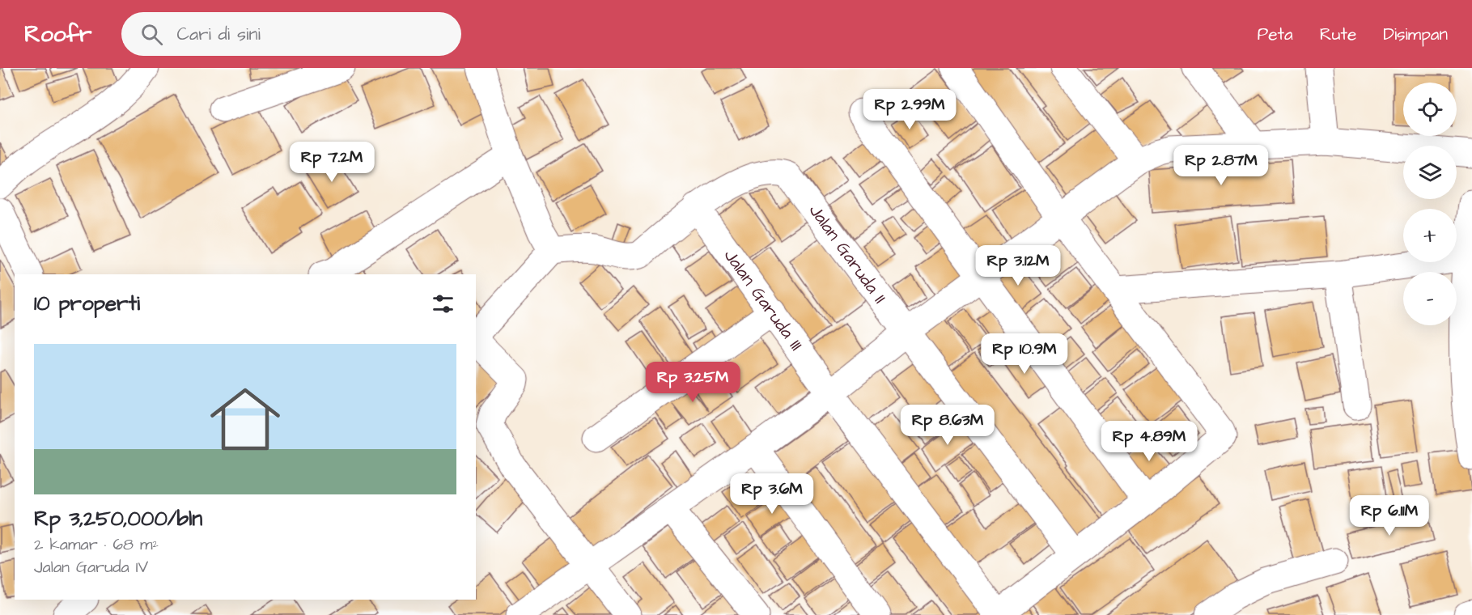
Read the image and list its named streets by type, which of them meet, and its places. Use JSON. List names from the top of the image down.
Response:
{
  "streets": {
    "street": ["Jalan Garuda II", "Jalan Garuda III"]
  },
  "crossings": [
    ["Jalan Garuda II", "Jalan Garuda III"]
  ],
  "page": {
    "header": "Roofr",
    "search": "Cari di sini",
    "nav": ["Peta", "Rute", "Disimpan"],
    "map_buttons": ["+", "−"],
    "price": [
      "Rp 2.99M",
      "Rp 7.2M",
      "Rp 2.87M",
      "Rp 3.12M",
      "Rp 10.9M",
      "Rp 3.25M",
      "Rp 8.63M",
      "Rp 4.89M",
      "Rp 3.6M",
      "Rp 6.11M"
    ],
    "heading": "10 properti",
    "list": [
      {
        "name": "Rp 3,250,000/bln",
        "note": "2 kamar · 68 m² · Jalan Garuda IV"
      }
    ]
  }
}
